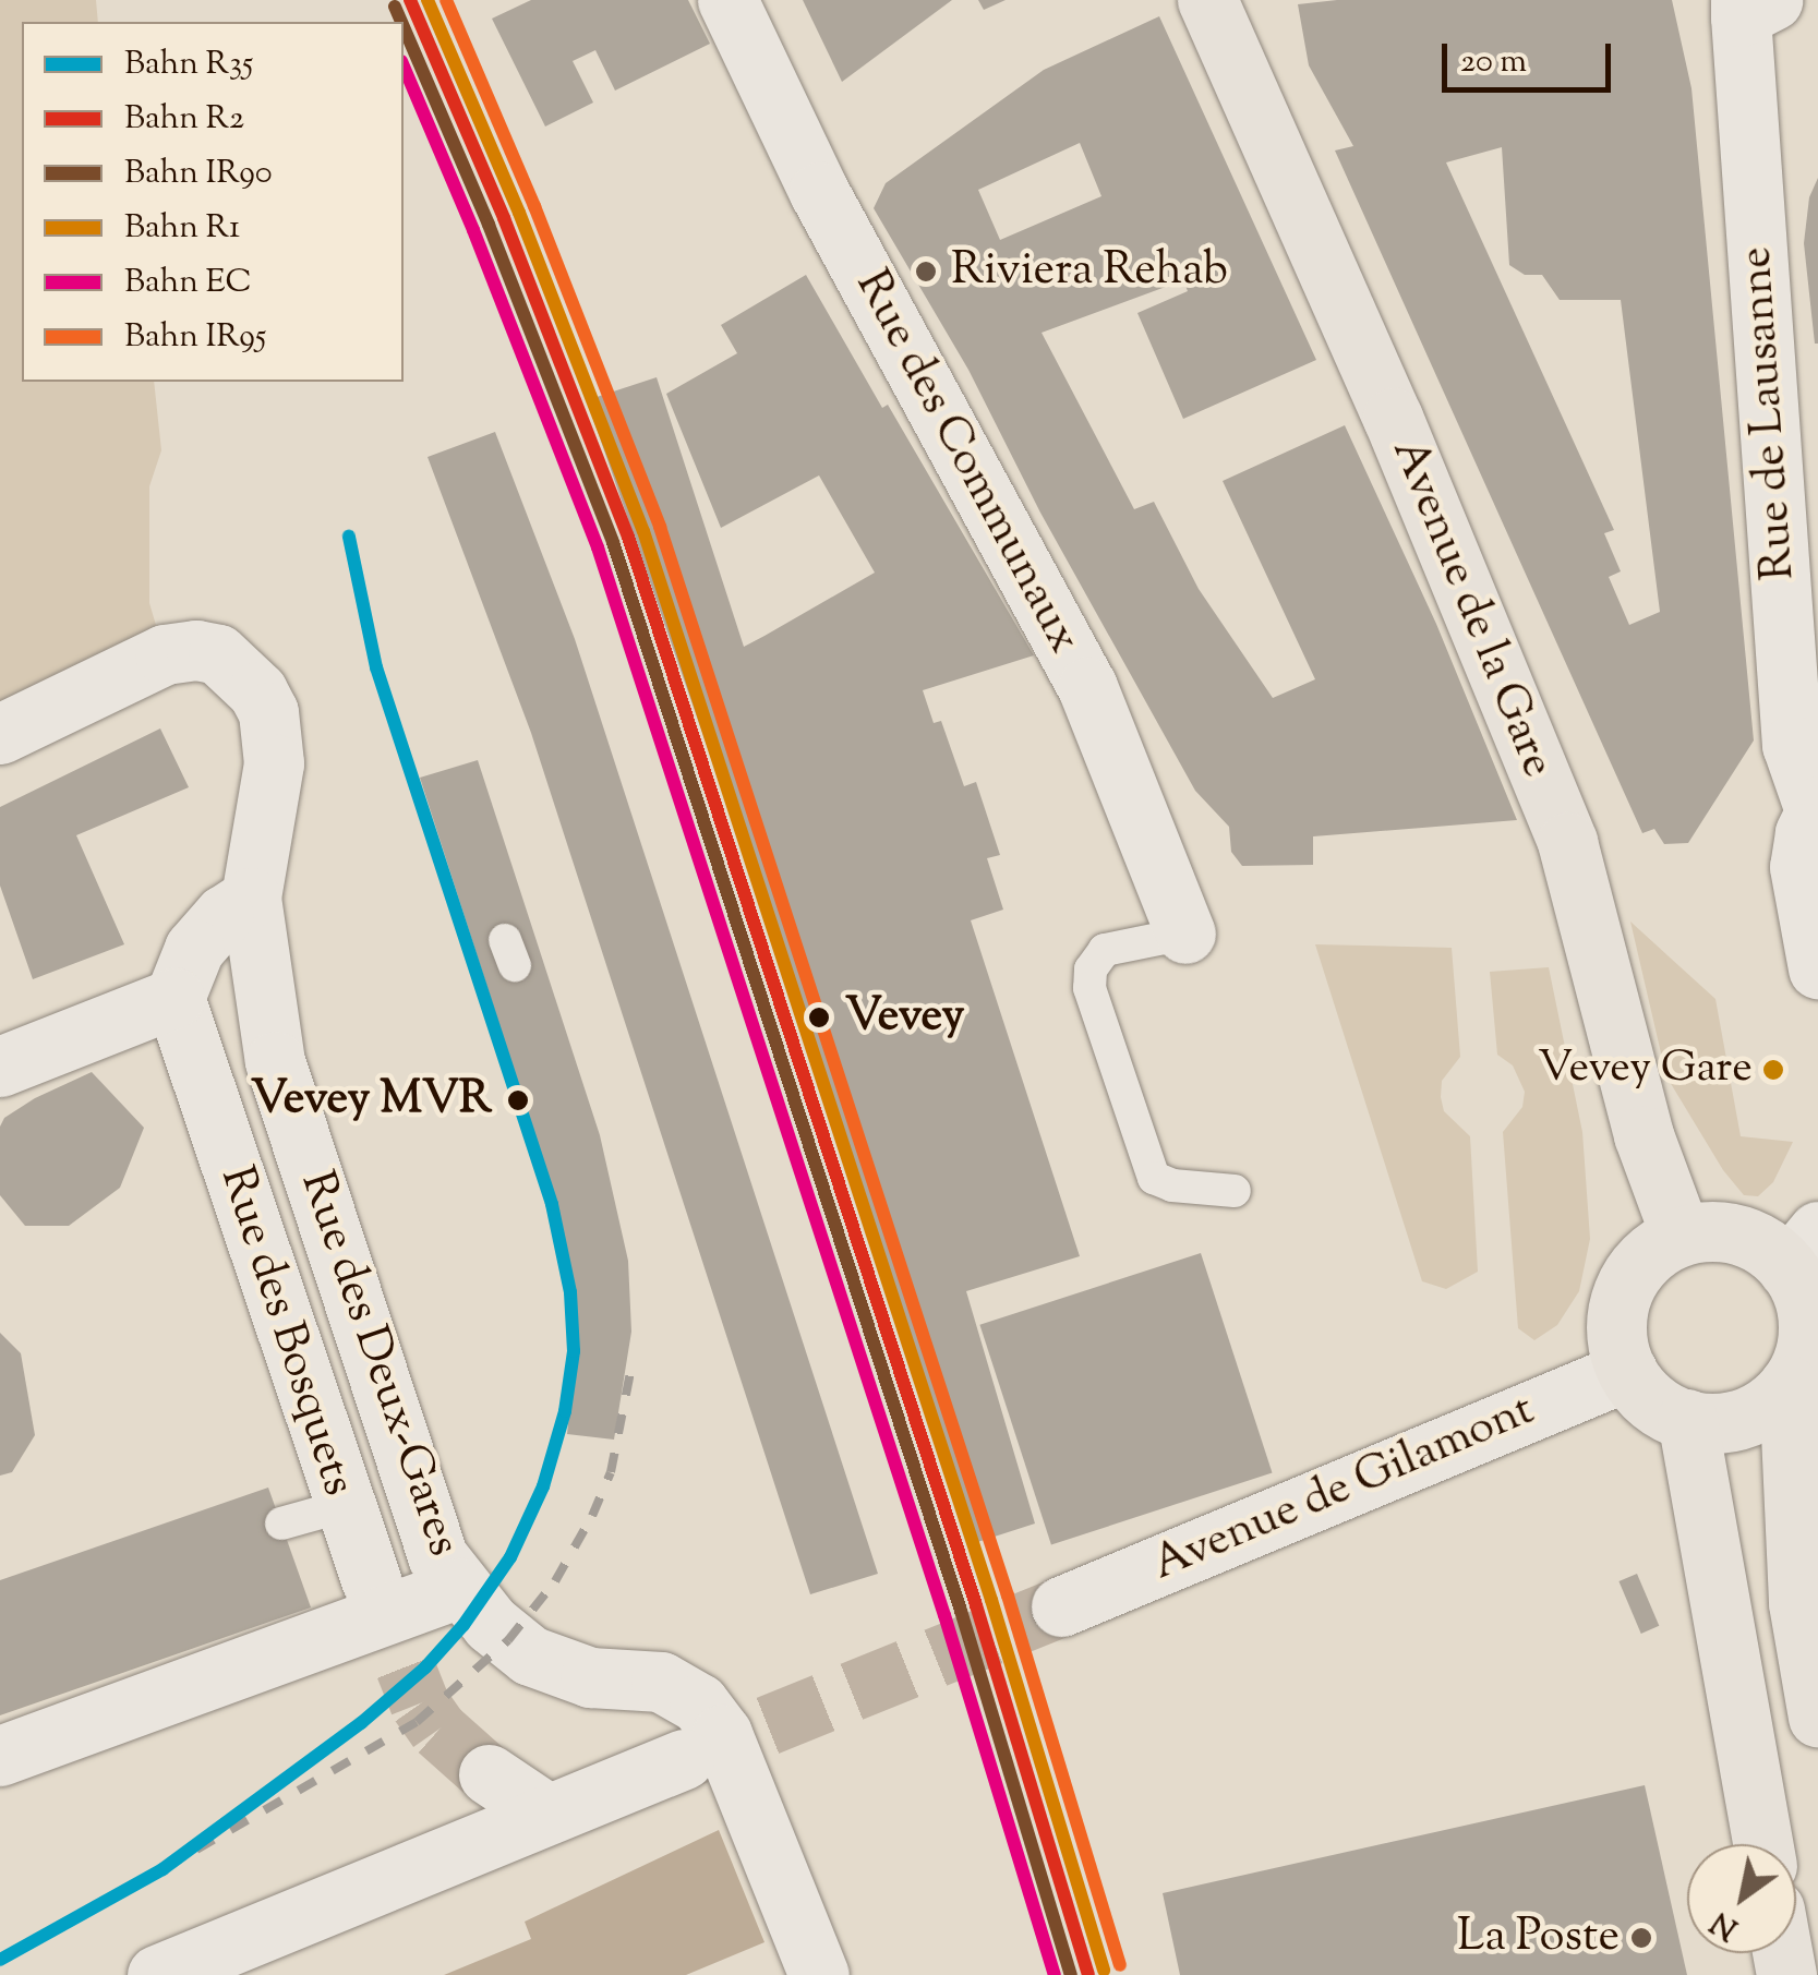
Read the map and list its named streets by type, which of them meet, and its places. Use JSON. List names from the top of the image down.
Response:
{
  "streets": {
    "main road": ["Avenue de la Gare"],
    "street": [
      "Rue de Lausanne",
      "Rue des Communaux",
      "Rue des Bosquets",
      "Rue des Deux-Gares",
      "Avenue de Gilamont"
    ]
  },
  "crossings": [
    ["Avenue de la Gare", "Avenue de Gilamont"]
  ],
  "places": [
    "Riviera Rehab",
    "Vevey",
    "Vevey Gare",
    "Vevey MVR",
    "La Poste"
  ],
  "lines": [
    "rail line R2",
    "rail line R1",
    "rail line IR95",
    "rail line IR90",
    "rail line EC",
    "rail line R35"
  ],
  "legend": [
    "Bahn R35",
    "Bahn R2",
    "Bahn IR90",
    "Bahn R1",
    "Bahn EC",
    "Bahn IR95"
  ],
  "scale_bar": "20 m",
  "north": "bottom left"
}
